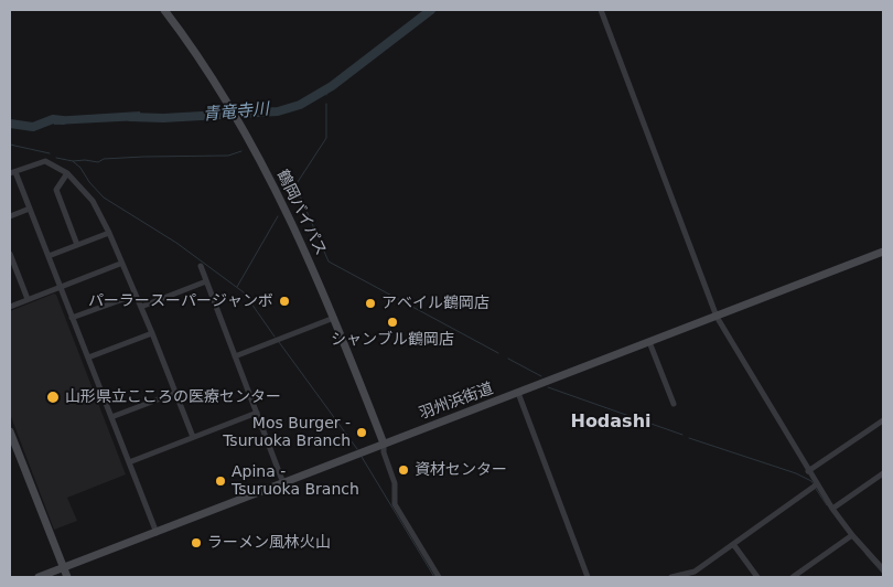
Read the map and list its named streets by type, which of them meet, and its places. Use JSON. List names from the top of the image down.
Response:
{
  "streets": {
    "main road": ["鶴岡バイパス", "羽州浜街道"]
  },
  "crossings": [
    ["鶴岡バイパス", "羽州浜街道"]
  ],
  "districts": ["Hodashi"],
  "water": ["青竜寺川"],
  "places": [
    "パーラースーパージャンボ",
    "アベイル鶴岡店",
    "シャンブル鶴岡店",
    "山形県立こころの医療センター",
    "Mos Burger - Tsuruoka Branch",
    "資材センター",
    "Apina - Tsuruoka Branch",
    "ラーメン風林火山"
  ]
}
